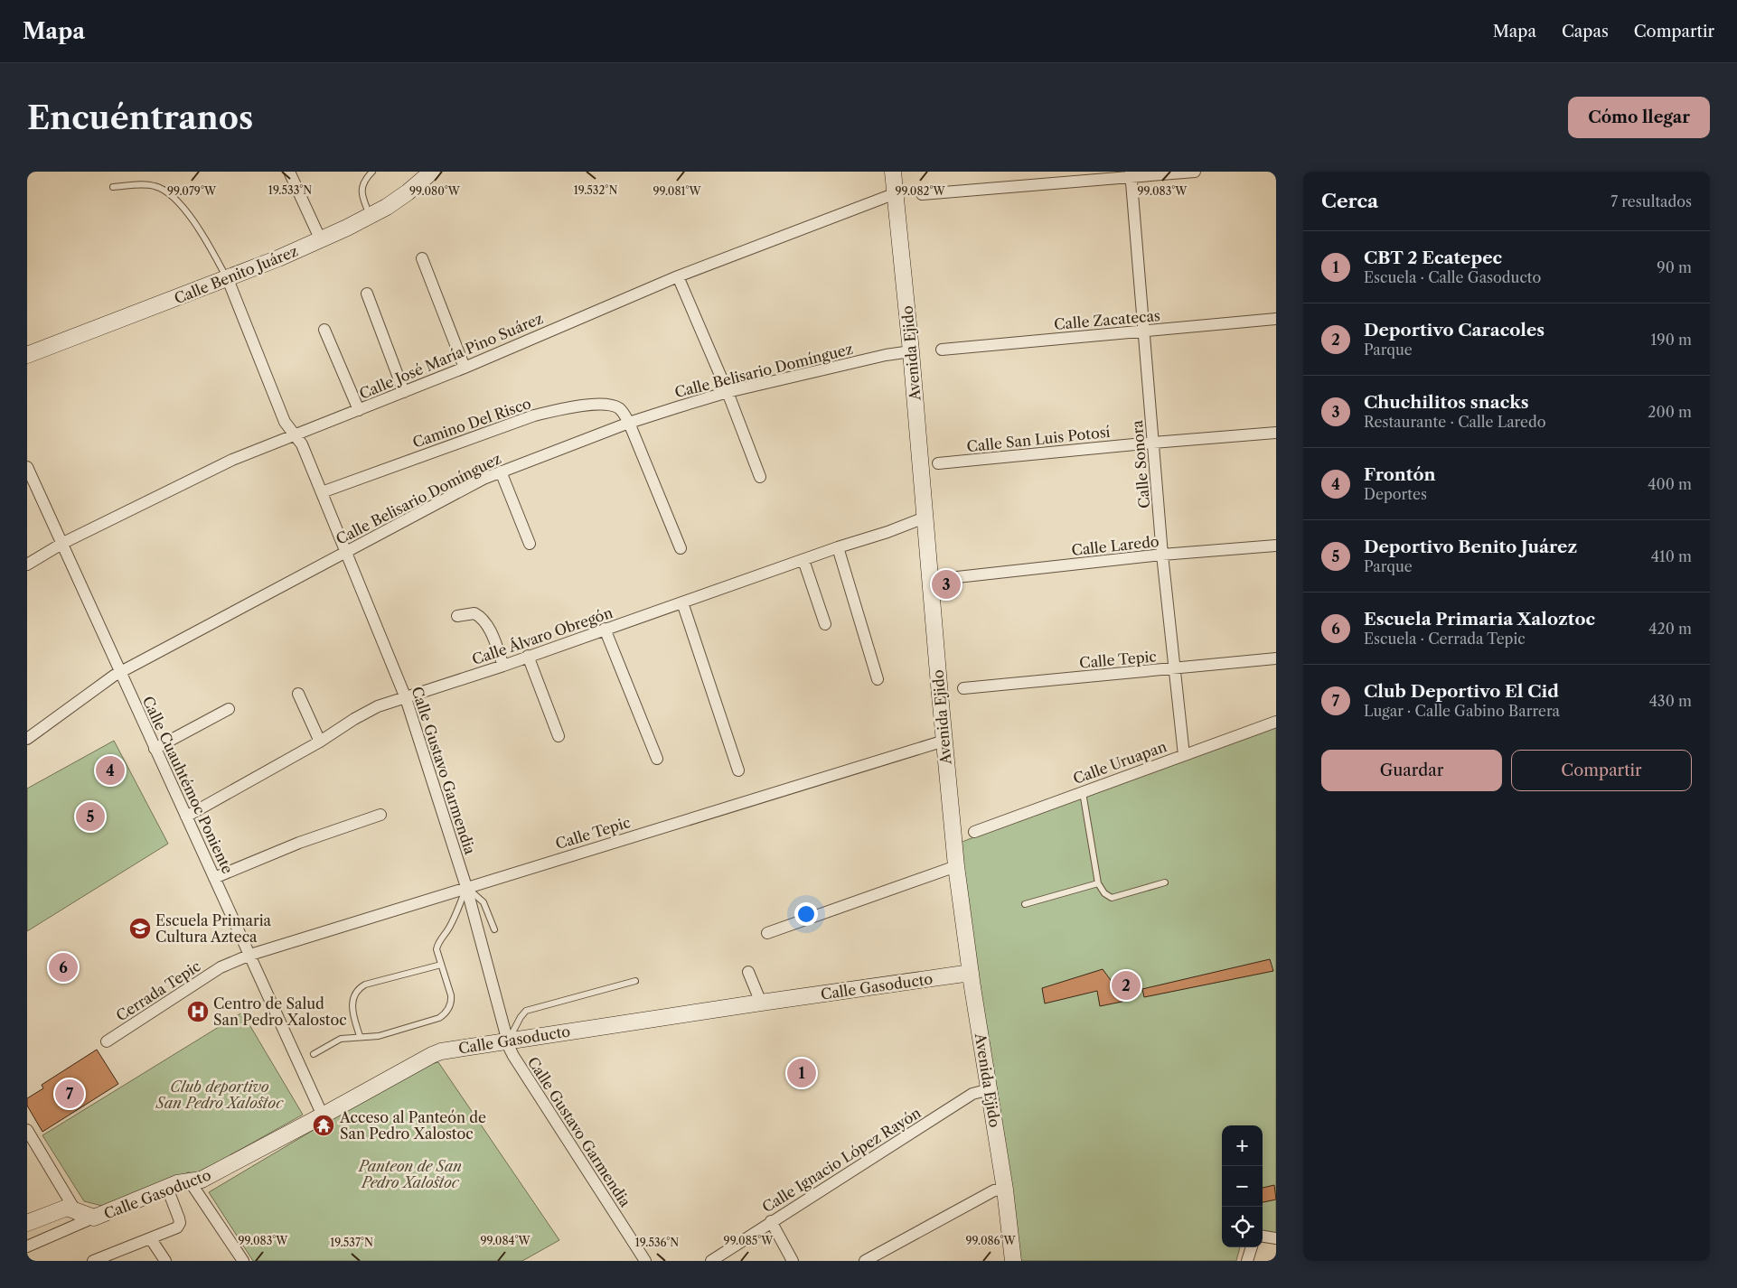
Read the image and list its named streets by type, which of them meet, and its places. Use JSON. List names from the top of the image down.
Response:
{
  "streets": {
    "main road": ["Calle Benito Juárez", "Avenida Ejido", "Calle Gasoducto"],
    "street": [
      "Calle Zacatecas",
      "Calle José María Pino Suárez",
      "Calle Belisario Domínguez",
      "Camino Del Risco",
      "Calle San Luis Potosí",
      "Calle Sonora",
      "Calle Laredo",
      "Calle Álvaro Obregón",
      "Calle Tepic",
      "Calle Uruapan",
      "Calle Gustavo Garmendia",
      "Calle Cuauhtémoc Poniente",
      "Cerrada Tepic",
      "Calle Ignacio López Rayón"
    ]
  },
  "crossings": [
    ["Calle Benito Juárez", "Calle Gustavo Garmendia"],
    ["Calle Zacatecas", "Calle Sonora"],
    ["Avenida Ejido", "Calle José María Pino Suárez"],
    ["Avenida Ejido", "Calle Belisario Domínguez"],
    ["Avenida Ejido", "Calle Álvaro Obregón"],
    ["Avenida Ejido", "Calle Tepic"],
    ["Avenida Ejido", "Calle Gasoducto"],
    ["Avenida Ejido", "Calle Ignacio López Rayón"],
    ["Calle José María Pino Suárez", "Calle Gustavo Garmendia"],
    ["Calle José María Pino Suárez", "Calle Cuauhtémoc Poniente"],
    ["Calle Belisario Domínguez", "Camino Del Risco"],
    ["Calle Belisario Domínguez", "Calle Gustavo Garmendia"],
    ["Calle Belisario Domínguez", "Calle Cuauhtémoc Poniente"],
    ["Camino Del Risco", "Calle Gustavo Garmendia"],
    ["Calle San Luis Potosí", "Calle Sonora"],
    ["Calle Sonora", "Calle Laredo"],
    ["Calle Sonora", "Calle Tepic"],
    ["Calle Sonora", "Calle Uruapan"],
    ["Calle Álvaro Obregón", "Calle Gustavo Garmendia"],
    ["Calle Álvaro Obregón", "Calle Cuauhtémoc Poniente"],
    ["Calle Tepic", "Calle Gustavo Garmendia"],
    ["Calle Tepic", "Calle Cuauhtémoc Poniente"],
    ["Calle Tepic", "Cerrada Tepic"],
    ["Calle Gustavo Garmendia", "Calle Gasoducto"],
    ["Calle Cuauhtémoc Poniente", "Calle Gasoducto"],
    ["Calle Cuauhtémoc Poniente", "Cerrada Tepic"]
  ],
  "parks": ["Club deportivo San Pedro Xalostoc", "Panteon de San Pedro Xalostoc"],
  "places": {
    "school or university": ["Escuela Primaria Cultura Azteca"],
    "hospital": ["Centro de Salud San Pedro Xalostoc"],
    "temple": ["Acceso al Panteón de San Pedro Xalostoc"]
  },
  "page": {
    "header": "Mapa",
    "nav": ["Mapa", "Capas", "Compartir"],
    "buttons": [
      "Cómo llegar",
      ["Guardar", "Compartir"]
    ],
    "title": "Encuéntranos",
    "heading": ["Cerca", "7 resultados"],
    "list": [
      {
        "mark": "1",
        "name": "CBT 2 Ecatepec",
        "note": "Escuela · Calle Gasoducto",
        "value": "90 m"
      },
      {
        "mark": "2",
        "name": "Deportivo Caracoles",
        "note": "Parque",
        "value": "190 m"
      },
      {
        "mark": "3",
        "name": "Chuchilitos snacks",
        "note": "Restaurante · Calle Laredo",
        "value": "200 m"
      },
      {
        "mark": "4",
        "name": "Frontón",
        "note": "Deportes",
        "value": "400 m"
      },
      {
        "mark": "5",
        "name": "Deportivo Benito Juárez",
        "note": "Parque",
        "value": "410 m"
      },
      {
        "mark": "6",
        "name": "Escuela Primaria Xaloztoc",
        "note": "Escuela · Cerrada Tepic",
        "value": "420 m"
      },
      {
        "mark": "7",
        "name": "Club Deportivo El Cid",
        "note": "Lugar · Calle Gabino Barrera",
        "value": "430 m"
      }
    ],
    "pins": [
      "3",
      "4",
      "5",
      "6",
      "2",
      "1",
      "7"
    ],
    "map_buttons": ["+", "−"]
  },
  "coordinates": [
    "19.533°N",
    "19.532°N",
    "99.079°W",
    "99.080°W",
    "99.081°W",
    "99.082°W",
    "99.083°W",
    "99.084°W",
    "99.085°W",
    "99.086°W",
    "19.537°N",
    "19.536°N"
  ]
}
